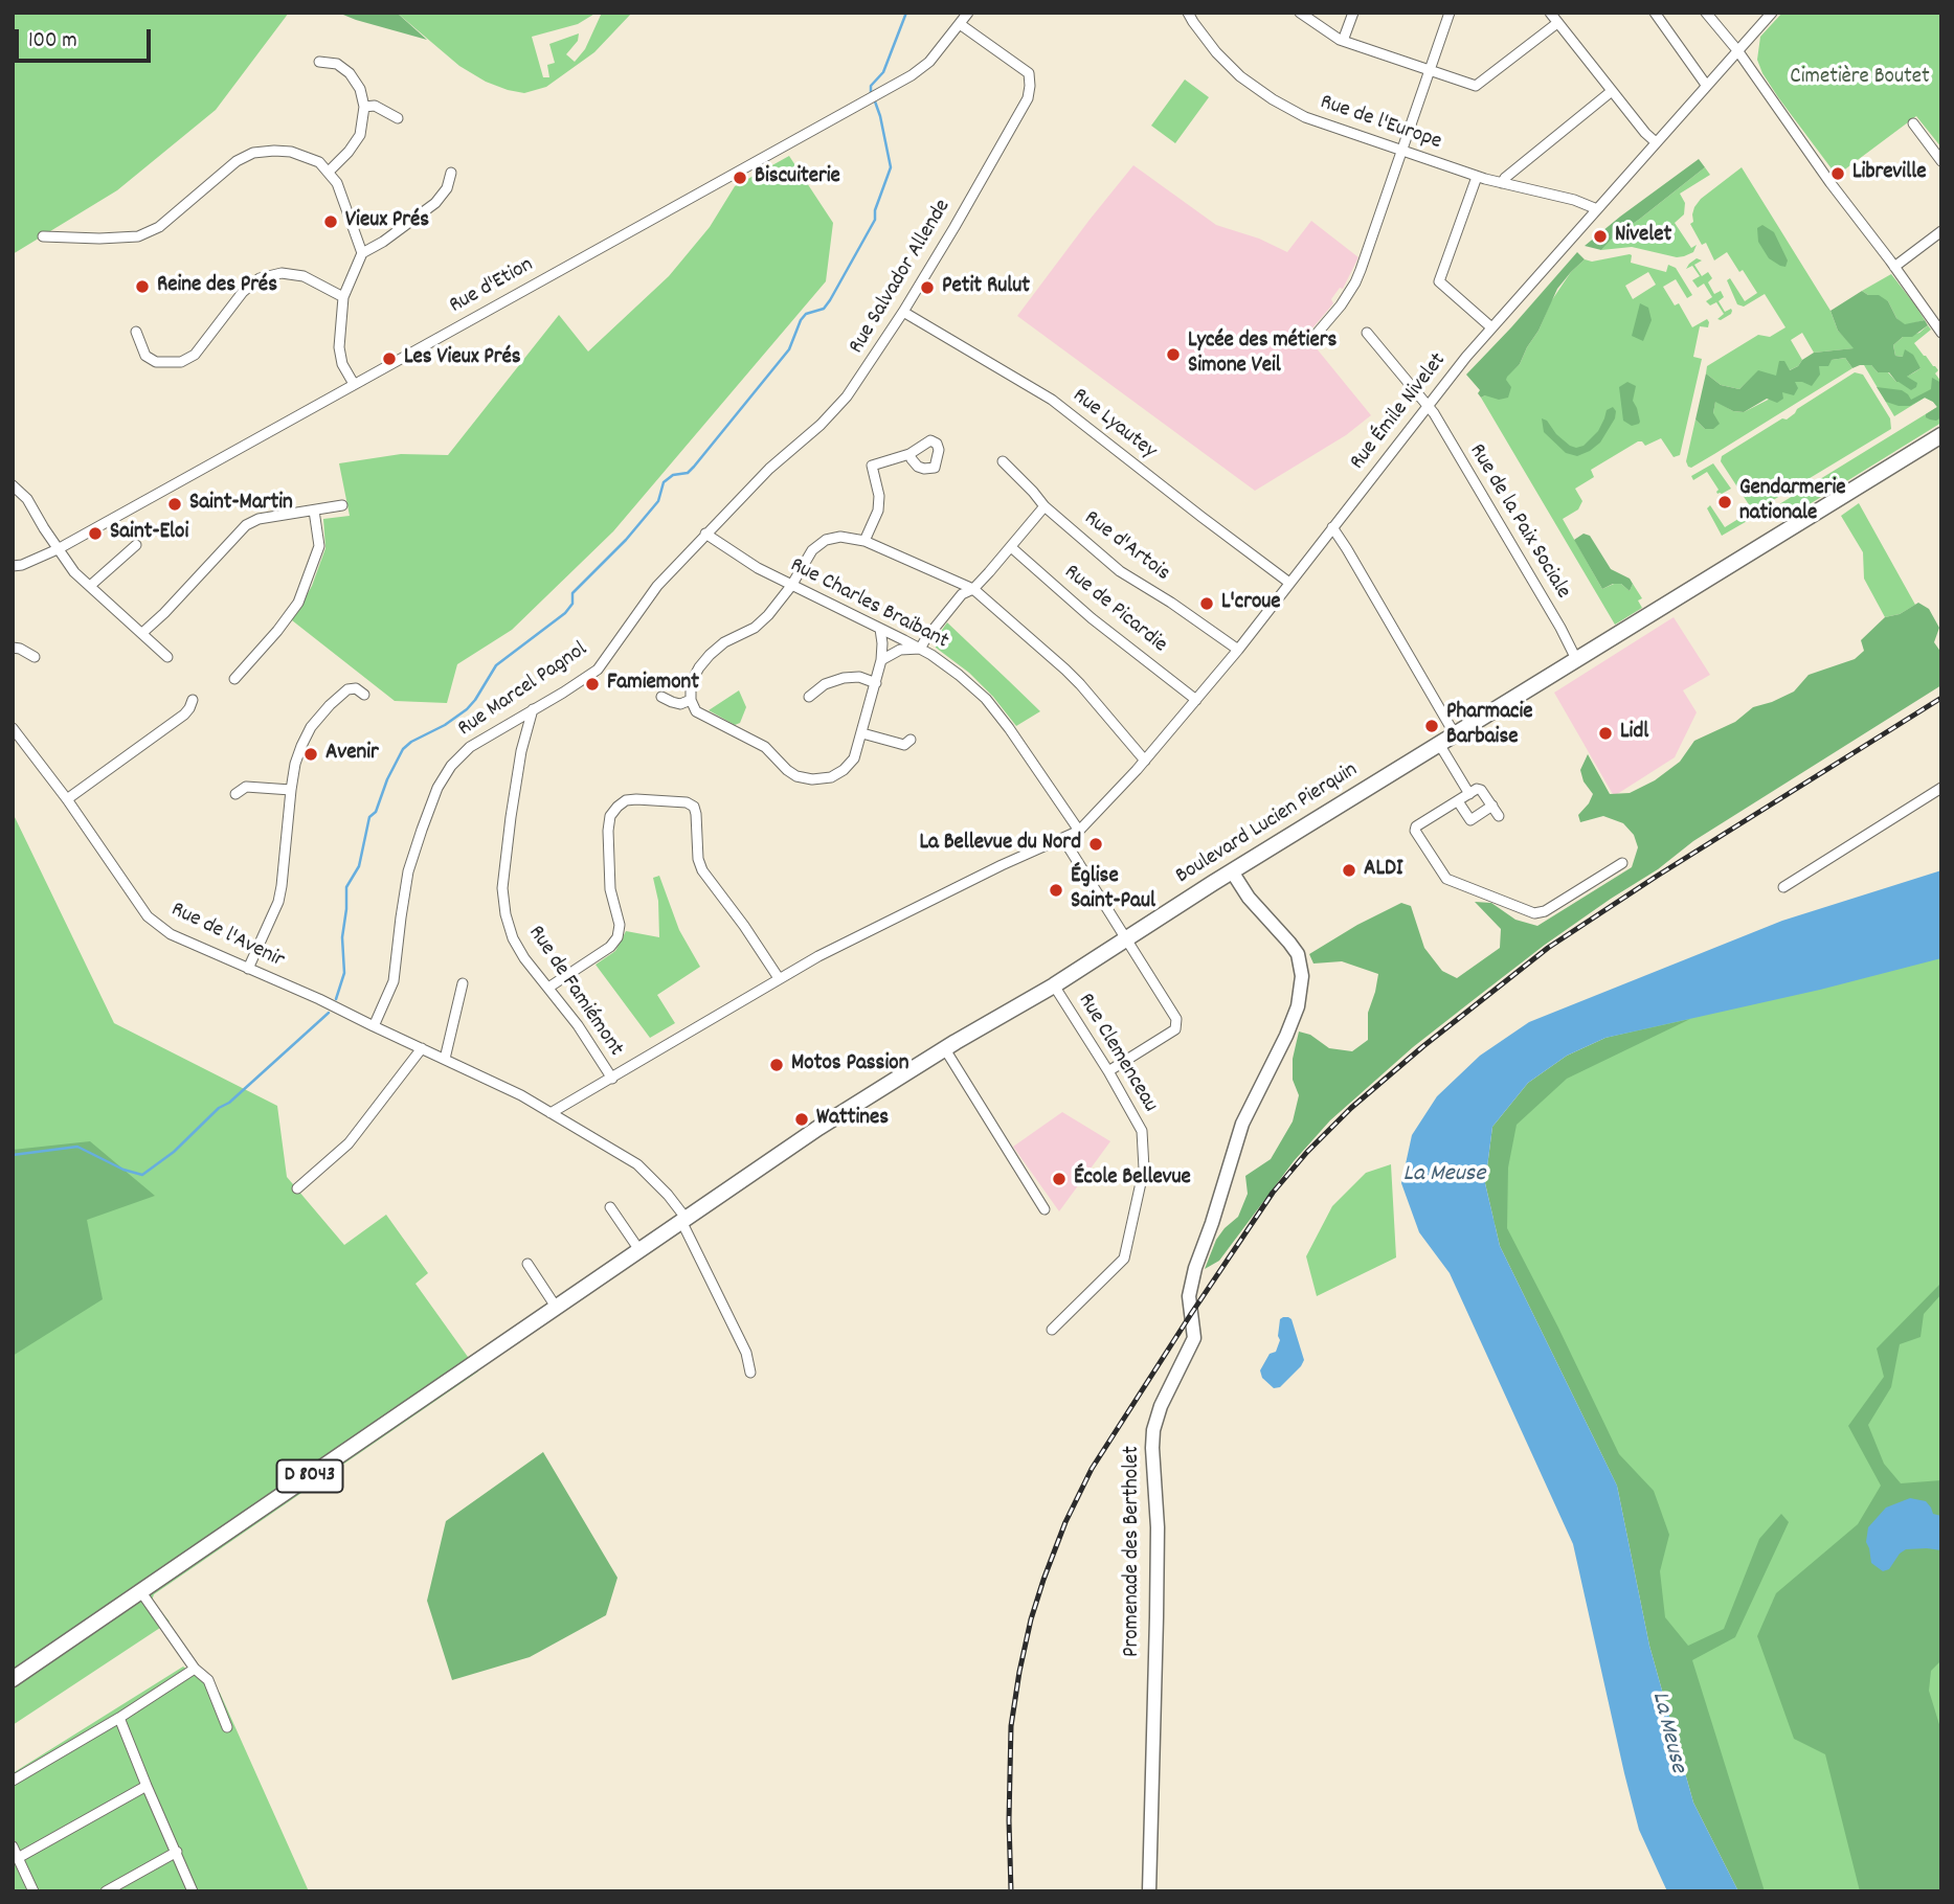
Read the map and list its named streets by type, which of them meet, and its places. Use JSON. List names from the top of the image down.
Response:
{
  "streets": {
    "main road": ["Boulevard Lucien Pierquin", "D 8043"],
    "street": [
      "Rue de l'Europe",
      "Rue Salvador Allende",
      "Rue d'Etion",
      "Rue Émile Nivelet",
      "Rue Lyautey",
      "Rue de la Paix Sociale",
      "Rue d'Artois",
      "Rue Charles Braibant",
      "Rue de Picardie",
      "Rue Marcel Pagnol",
      "Rue de l'Avenir",
      "Rue de Famiémont",
      "Rue Clemenceau",
      "Promenade des Bertholet"
    ]
  },
  "crossings": [
    ["Rue de l'Europe", "Rue Émile Nivelet"],
    ["Rue Salvador Allende", "Rue d'Etion"],
    ["Rue Salvador Allende", "Rue Lyautey"],
    ["Rue Salvador Allende", "Rue Charles Braibant"],
    ["Rue Salvador Allende", "Rue Marcel Pagnol"],
    ["Rue Émile Nivelet", "Rue Lyautey"],
    ["Rue Émile Nivelet", "Rue de la Paix Sociale"],
    ["Rue Émile Nivelet", "Rue d'Artois"],
    ["Rue Émile Nivelet", "Rue Charles Braibant"],
    ["Rue Émile Nivelet", "Rue de Picardie"],
    ["Rue Émile Nivelet", "Rue de l'Avenir"],
    ["Rue Émile Nivelet", "Rue de Famiémont"],
    ["Rue de la Paix Sociale", "Boulevard Lucien Pierquin"],
    ["Rue Charles Braibant", "Rue Marcel Pagnol"],
    ["Rue Marcel Pagnol", "Rue de l'Avenir"],
    ["Rue Marcel Pagnol", "Rue de Famiémont"],
    ["Boulevard Lucien Pierquin", "Rue de l'Avenir"],
    ["Boulevard Lucien Pierquin", "Rue Clemenceau"],
    ["Boulevard Lucien Pierquin", "D 8043"],
    ["Boulevard Lucien Pierquin", "Promenade des Bertholet"],
    ["Rue de l'Avenir", "D 8043"]
  ],
  "water": ["La Meuse"],
  "parks": ["Cimetière Boutet"],
  "places": [
    "Libreville",
    "Biscuiterie",
    "Vieux Prés",
    "Nivelet",
    "Reine des Prés",
    "Petit Rulut",
    "Lycée des métiers Simone Veil",
    "Les Vieux Prés",
    "Gendarmerie nationale",
    "Saint-Martin",
    "Saint-Eloi",
    "L'croue",
    "Famiemont",
    "Pharmacie Barbaise",
    "Lidl",
    "Avenir",
    "La Bellevue du Nord",
    "ALDI",
    "Église Saint-Paul",
    "Motos Passion",
    "Wattines",
    "École Bellevue"
  ],
  "scale_bar": "100 m"
}
